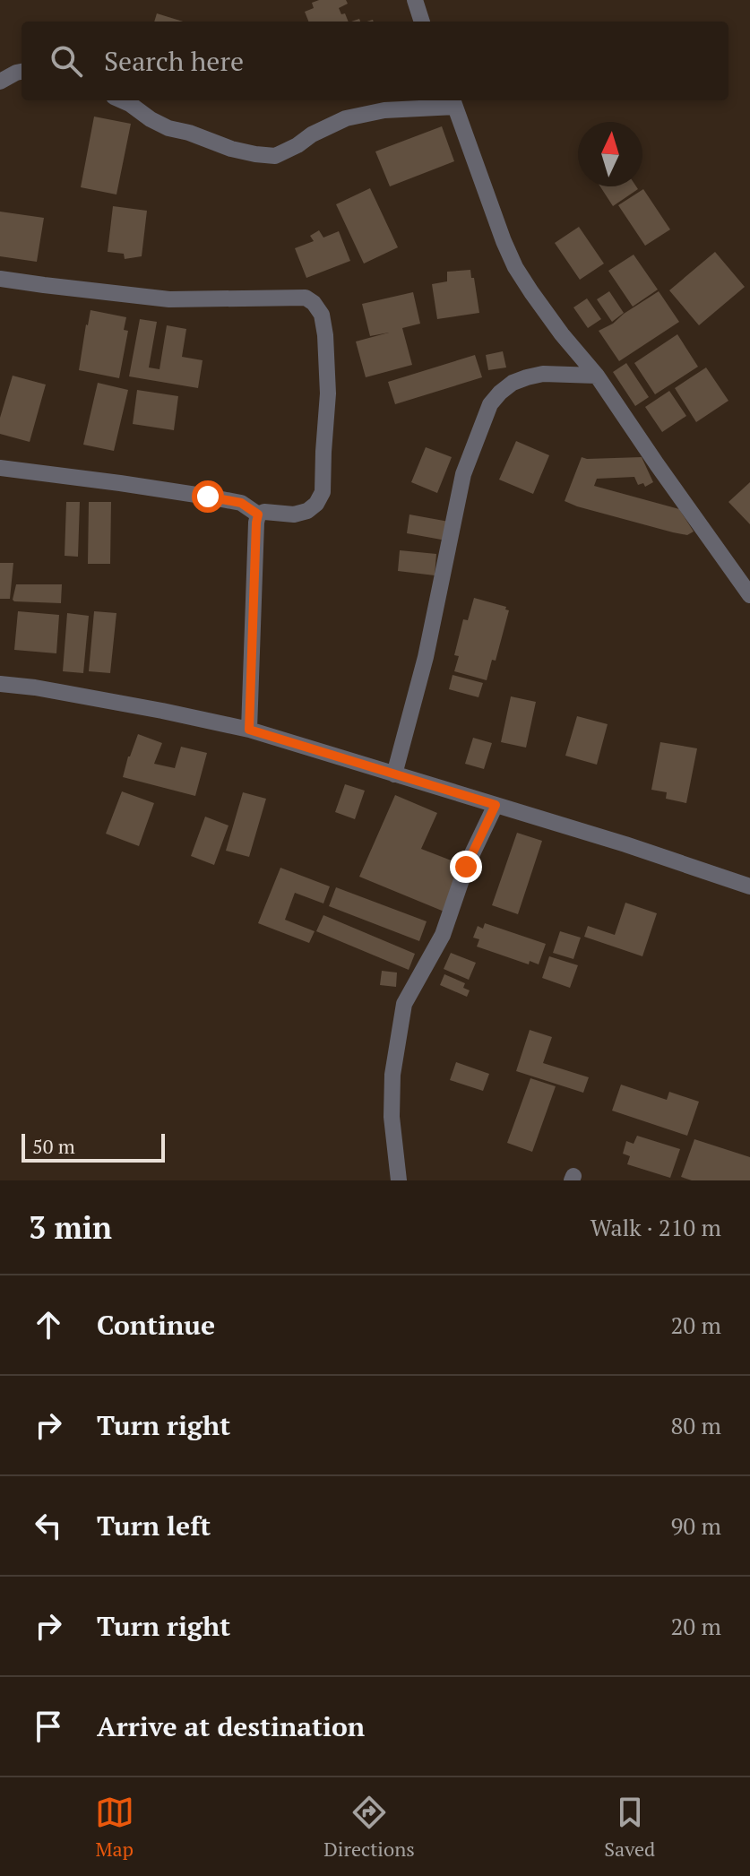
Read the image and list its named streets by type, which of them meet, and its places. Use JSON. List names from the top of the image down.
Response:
{
  "scale_bar": "50 m",
  "north": "top",
  "page": {
    "search": "Search here",
    "scale": "50 m",
    "heading": ["3 min", "Walk · 210 m"],
    "list": [
      ["Continue", "20 m"],
      ["Turn right", "80 m"],
      ["Turn left", "90 m"],
      ["Turn right", "20 m"],
      "Arrive at destination"
    ],
    "nav": ["Map", "Directions", "Saved"]
  }
}
